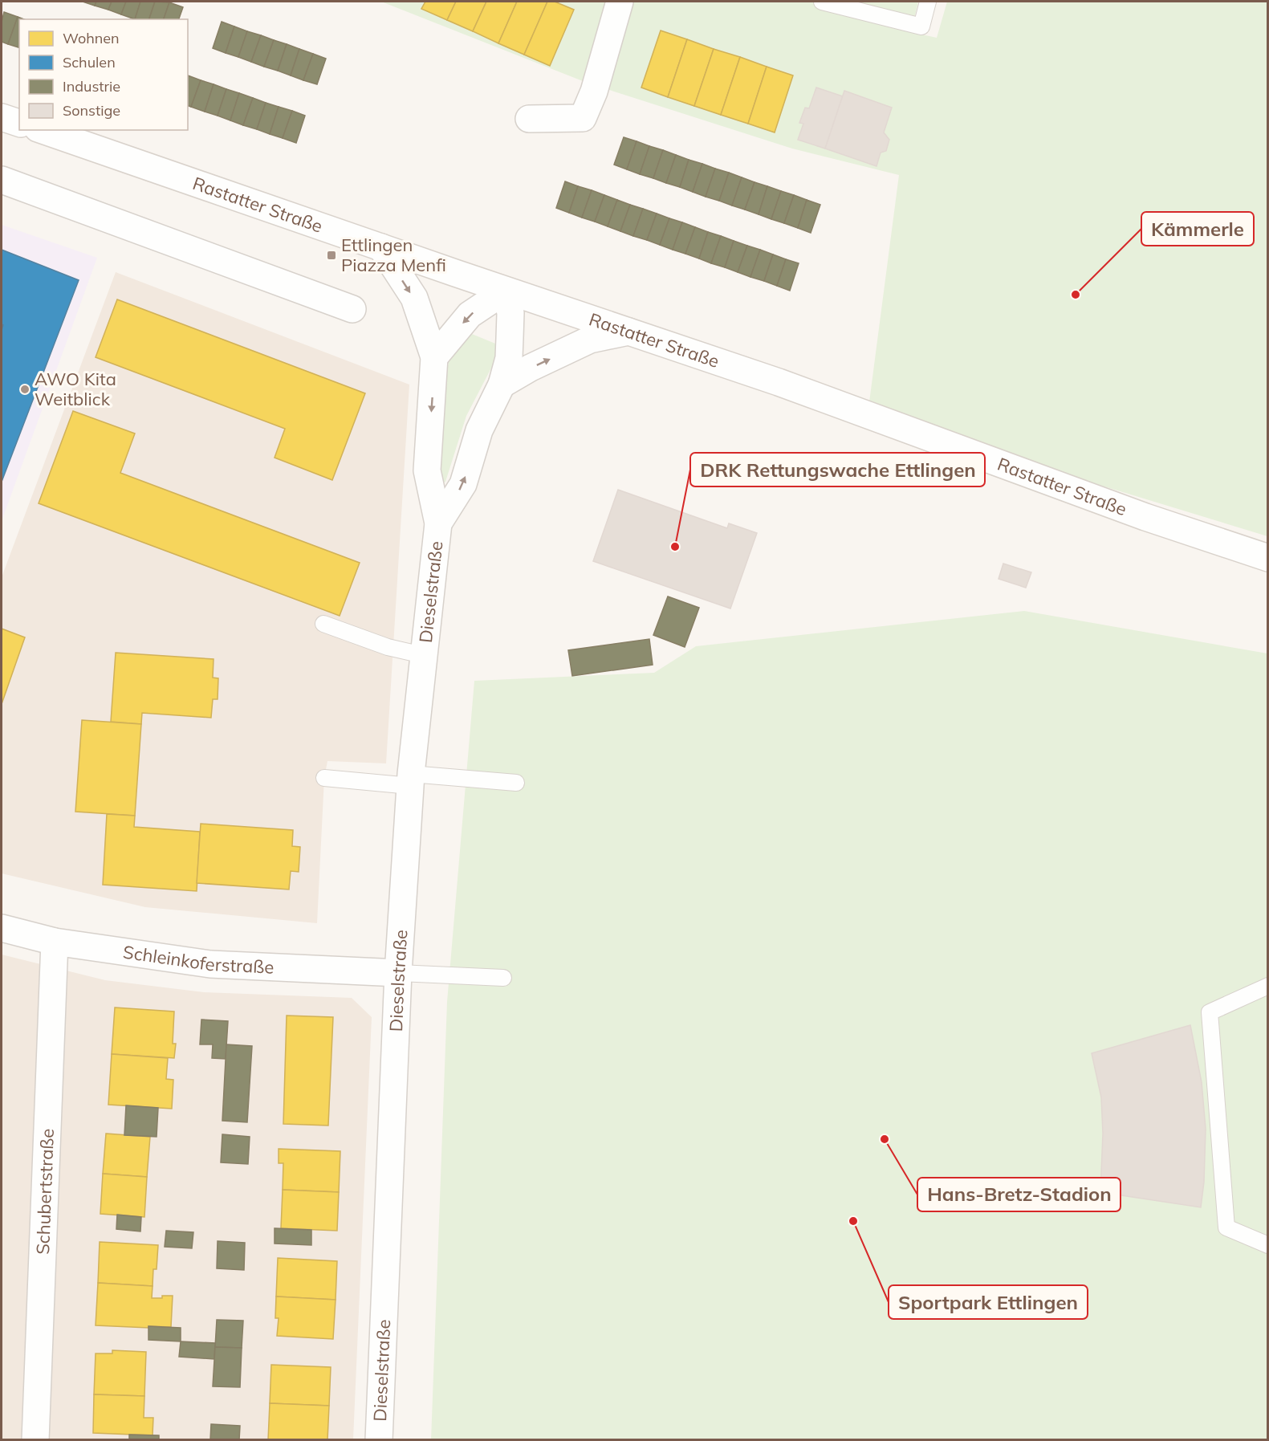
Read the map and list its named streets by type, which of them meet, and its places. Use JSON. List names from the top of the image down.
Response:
{
  "streets": {
    "street": [
      "Rastatter Straße",
      "Dieselstraße",
      "Schleinkoferstraße",
      "Schubertstraße"
    ]
  },
  "crossings": [
    ["Rastatter Straße", "Dieselstraße"],
    ["Dieselstraße", "Schleinkoferstraße"],
    ["Schleinkoferstraße", "Schubertstraße"]
  ],
  "places": {
    "transit": ["Ettlingen Piazza Menfi"],
    "other": [
      "Kämmerle",
      "AWO Kita Weitblick",
      "DRK Rettungswache Ettlingen",
      "Hans-Bretz-Stadion",
      "Sportpark Ettlingen"
    ]
  },
  "legend": [
    "Wohnen",
    "Schulen",
    "Industrie",
    "Sonstige"
  ]
}
